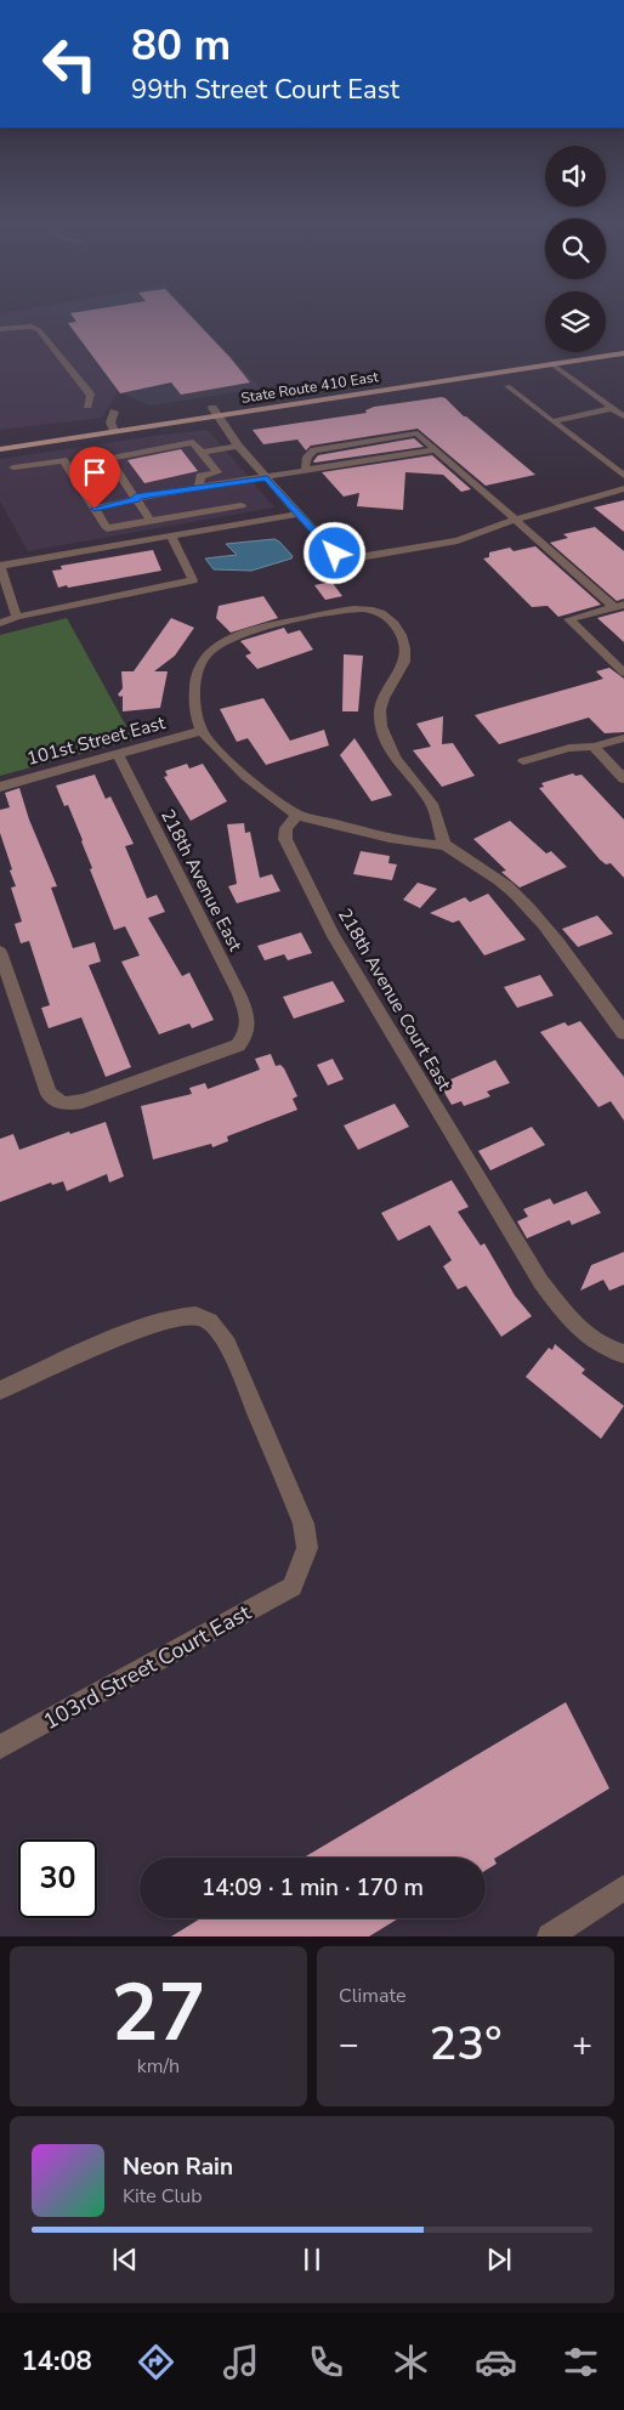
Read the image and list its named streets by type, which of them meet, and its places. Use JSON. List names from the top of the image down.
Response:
{
  "streets": {
    "main road": ["State Route 410 East"],
    "street": [
      "101st Street East",
      "218th Avenue East",
      "218th Avenue Court East",
      "103rd Street Court East"
    ]
  },
  "crossings": [
    ["101st Street East", "218th Avenue East"]
  ],
  "page": {
    "turn": ["80 m", "99th Street Court East"],
    "limit": "30",
    "trip": "14:09 · 1 min · 170 m",
    "tile": [
      ["27", "km/h"],
      "Climate"
    ],
    "heat": ["−", "23°", "+"],
    "song": ["Neon Rain", "Kite Club"],
    "tabs": "14:08"
  }
}
